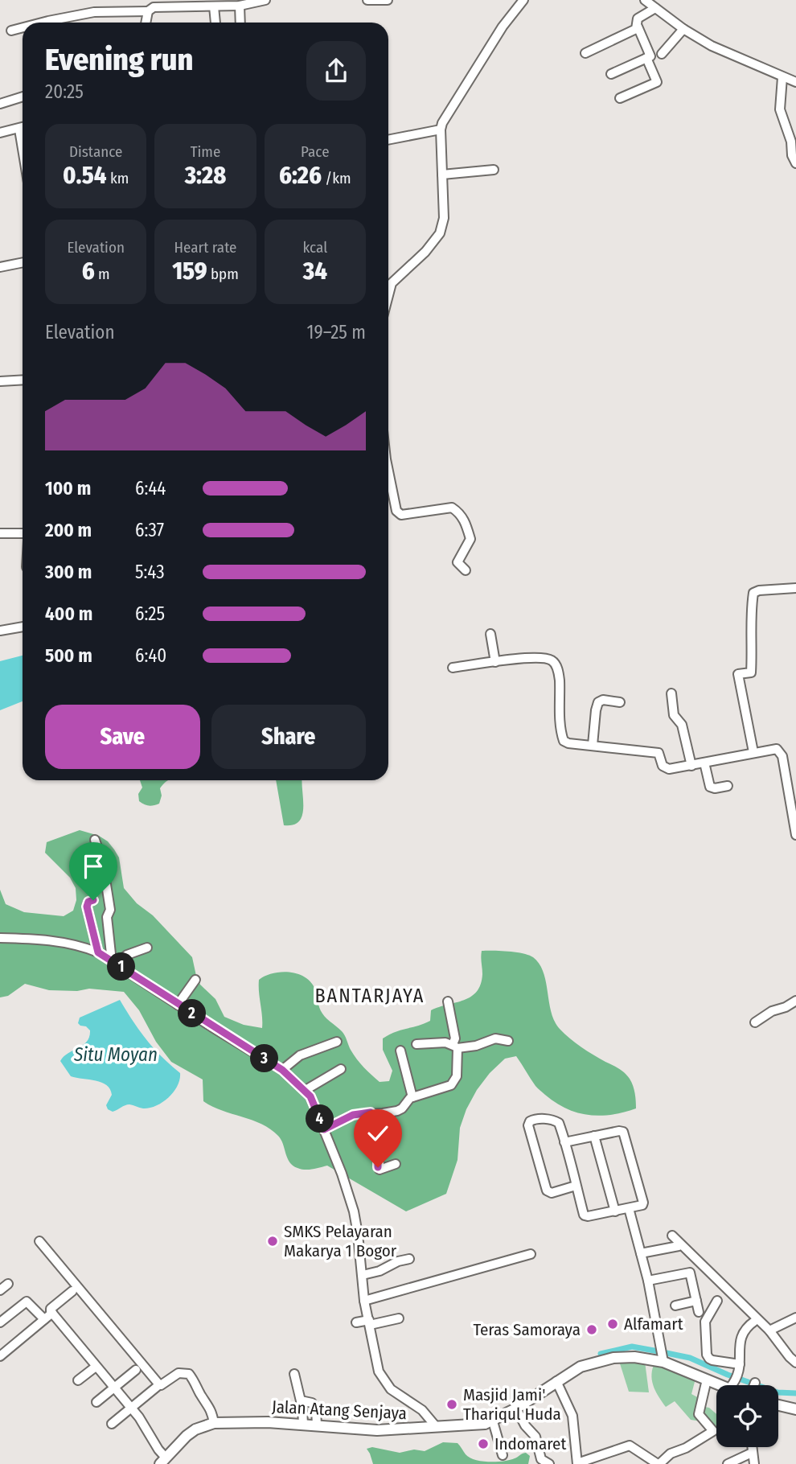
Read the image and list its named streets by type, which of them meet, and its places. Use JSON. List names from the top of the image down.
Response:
{
  "streets": {
    "main road": ["Jalan Atang Senjaya"]
  },
  "districts": ["BANTARJAYA"],
  "water": ["Situ Moyan"],
  "places": [
    "SMKS Pelayaran Makarya 1 Bogor",
    "Alfamart",
    "Teras Samoraya",
    "Masjid Jami' Thariqul Huda",
    "Indomaret"
  ],
  "page": {
    "heading": ["Evening run", "20:25"],
    "stats": [
      ["Distance", "0.54 km"],
      ["Time", "3:28"],
      ["Pace", "6:26 /km"],
      ["Elevation", "6 m"],
      ["Heart rate", "159 bpm"],
      ["kcal", "34"]
    ],
    "chart": ["Elevation", "19–25 m"],
    "list": [
      {
        "name": "100 m",
        "note": "6:44"
      },
      {
        "name": "200 m",
        "note": "6:37"
      },
      {
        "name": "300 m",
        "note": "5:43"
      },
      {
        "name": "400 m",
        "note": "6:25"
      },
      {
        "name": "500 m",
        "note": "6:40"
      }
    ],
    "buttons": ["Save", "Share"],
    "pins": [
      "1",
      "2",
      "3",
      "4"
    ]
  }
}
